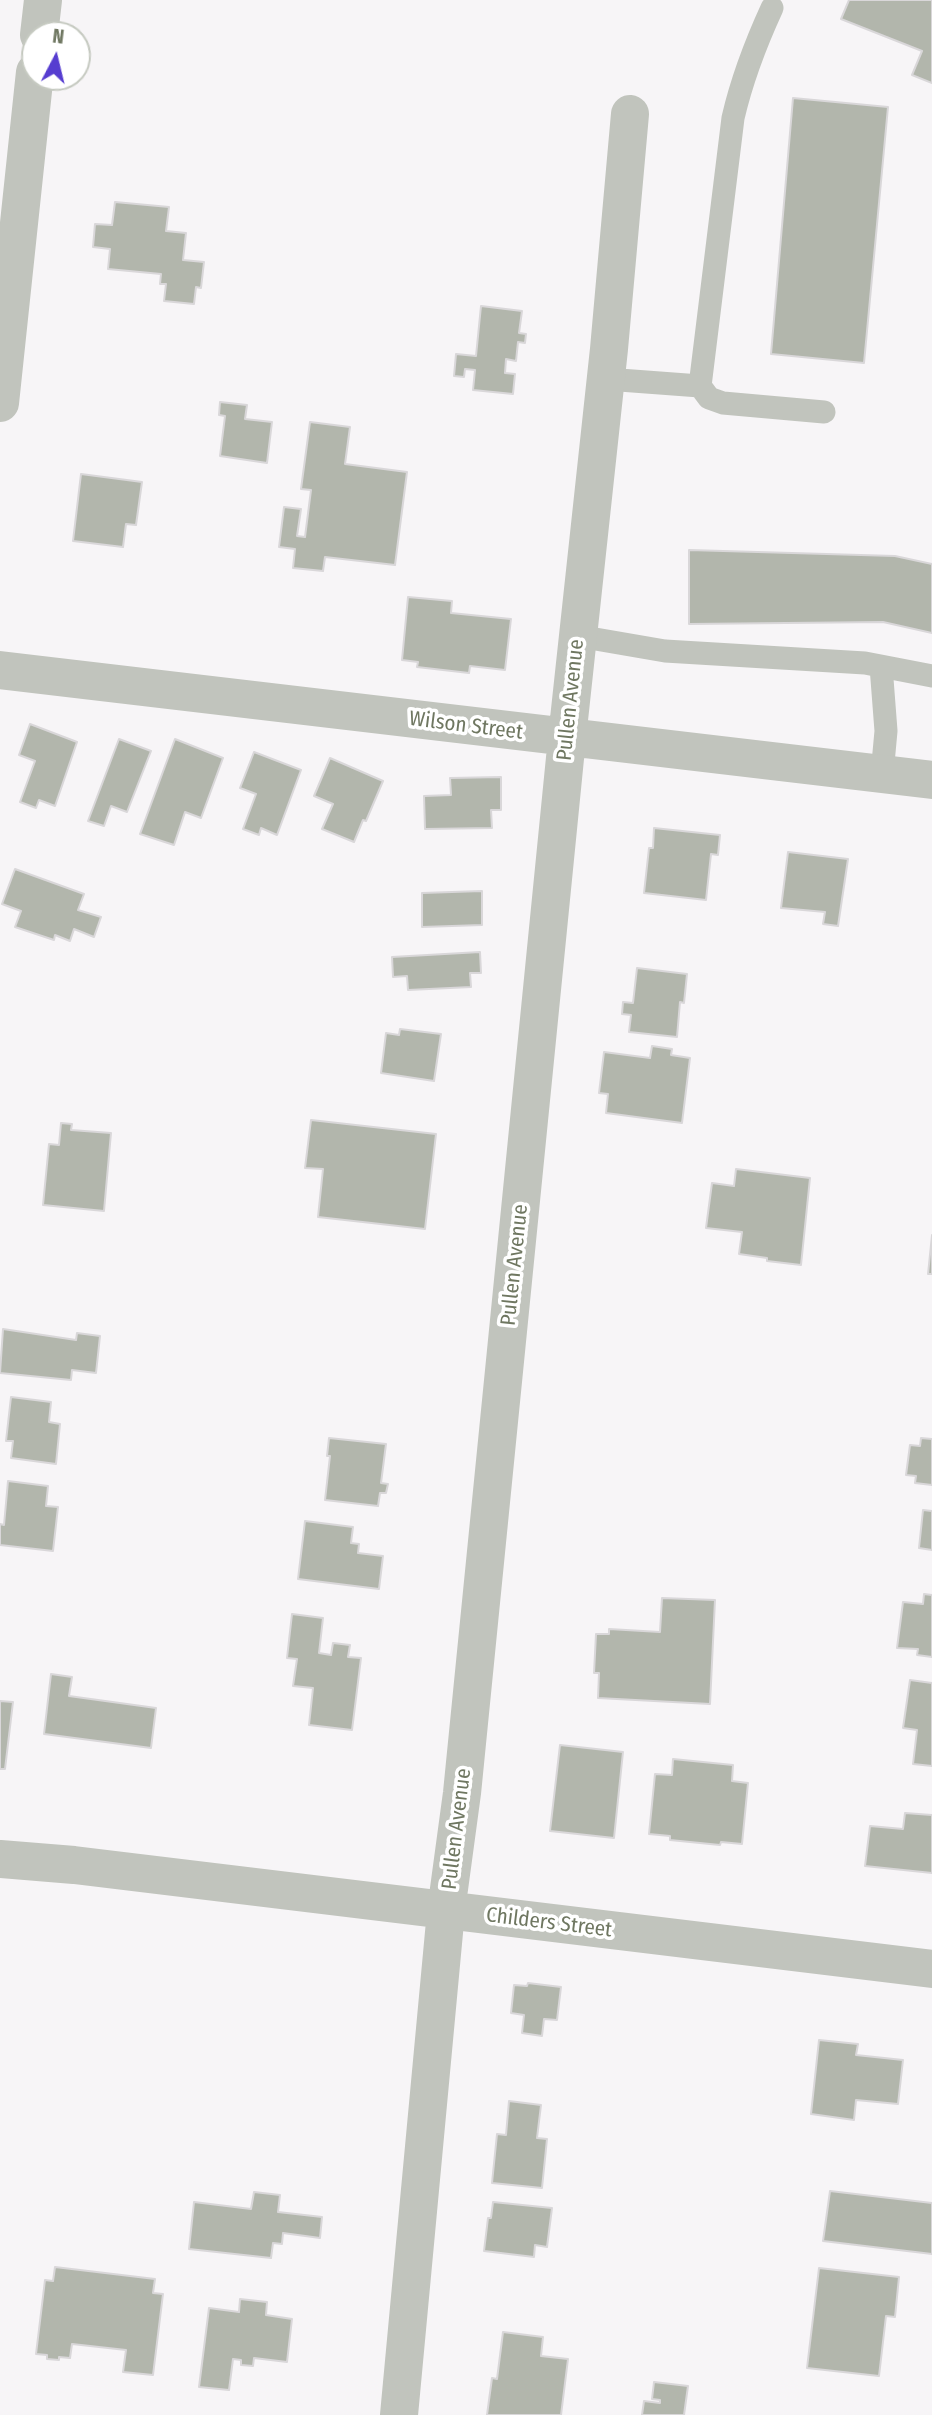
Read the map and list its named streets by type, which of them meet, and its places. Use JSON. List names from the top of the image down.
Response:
{
  "streets": {
    "street": ["Pullen Avenue", "Wilson Street", "Childers Street"]
  },
  "crossings": [
    ["Pullen Avenue", "Wilson Street"],
    ["Pullen Avenue", "Childers Street"]
  ],
  "north": "top"
}
